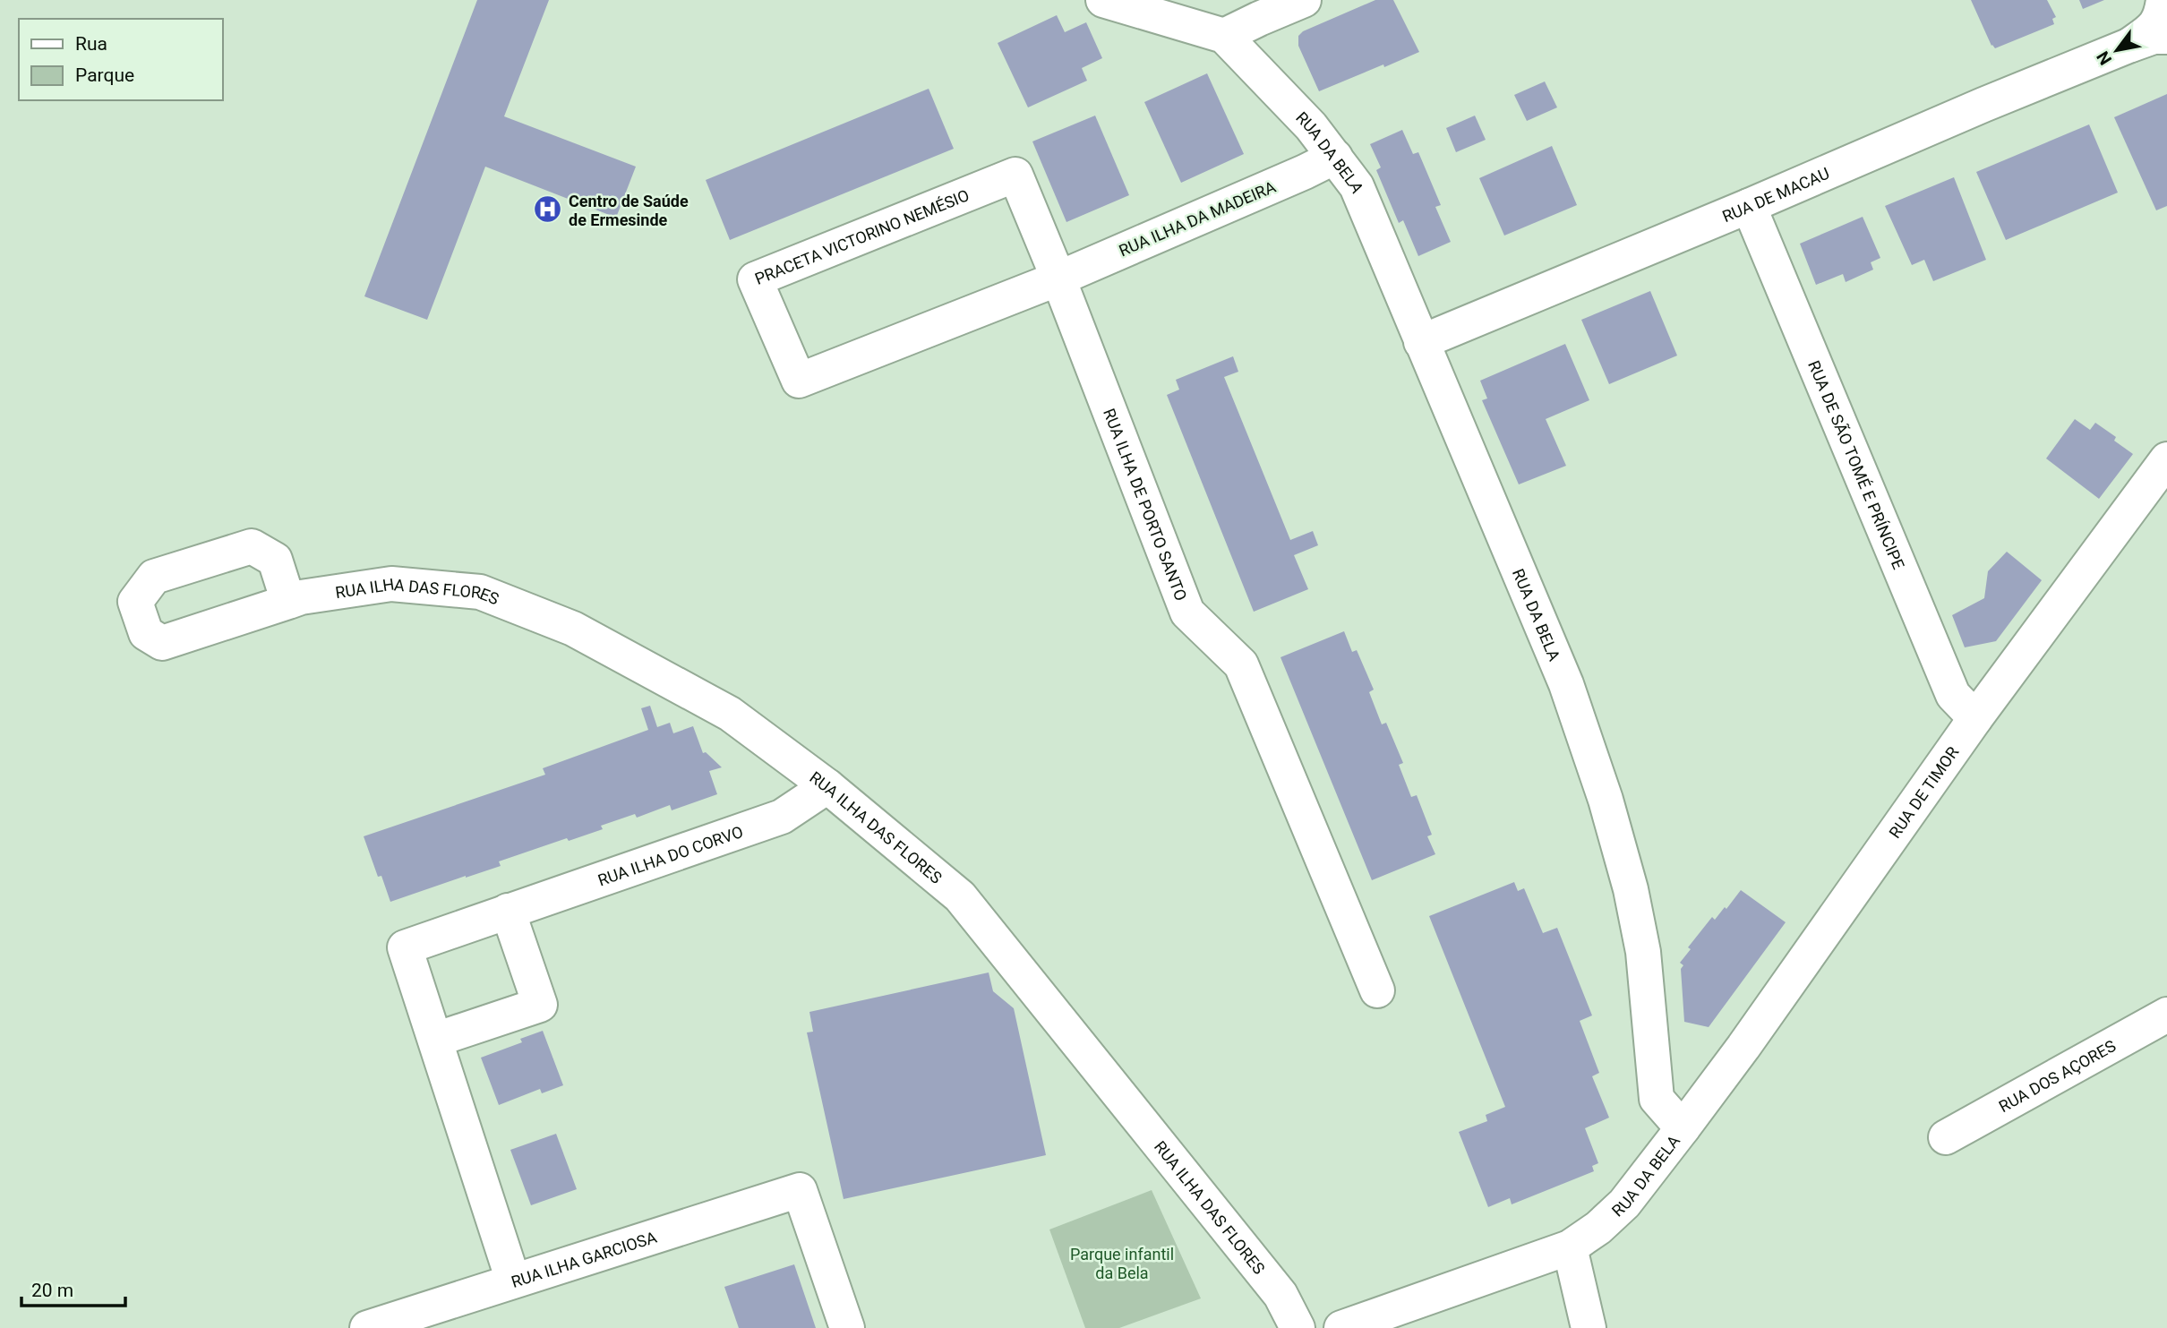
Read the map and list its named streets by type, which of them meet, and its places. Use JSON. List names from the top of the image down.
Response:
{
  "streets": {
    "street": [
      "RUA DA BELA",
      "RUA DE MACAU",
      "RUA ILHA DA MADEIRA",
      "PRACETA VICTORINO NEMÉSIO",
      "RUA DE SÃO TOMÉ E PRÍNCIPE",
      "RUA ILHA DE PORTO SANTO",
      "RUA ILHA DAS FLORES",
      "RUA DE TIMOR",
      "RUA ILHA DO CORVO",
      "RUA DOS AÇORES",
      "RUA ILHA GARCIOSA"
    ]
  },
  "crossings": [
    ["RUA DA BELA", "RUA DE MACAU"],
    ["RUA DA BELA", "RUA ILHA DA MADEIRA"],
    ["RUA DA BELA", "RUA DE TIMOR"],
    ["RUA DE MACAU", "RUA DE SÃO TOMÉ E PRÍNCIPE"],
    ["RUA ILHA DA MADEIRA", "PRACETA VICTORINO NEMÉSIO"],
    ["RUA ILHA DA MADEIRA", "RUA ILHA DE PORTO SANTO"],
    ["PRACETA VICTORINO NEMÉSIO", "RUA ILHA DE PORTO SANTO"],
    ["RUA DE SÃO TOMÉ E PRÍNCIPE", "RUA DE TIMOR"],
    ["RUA ILHA DAS FLORES", "RUA ILHA DO CORVO"],
    ["RUA ILHA DO CORVO", "RUA ILHA GARCIOSA"]
  ],
  "parks": ["Parque infantil da Bela"],
  "places": {
    "hospital": ["Centro de Saúde de Ermesinde"]
  },
  "legend": ["Rua", "Parque"],
  "scale_bar": "20 m",
  "north": "bottom left"
}
